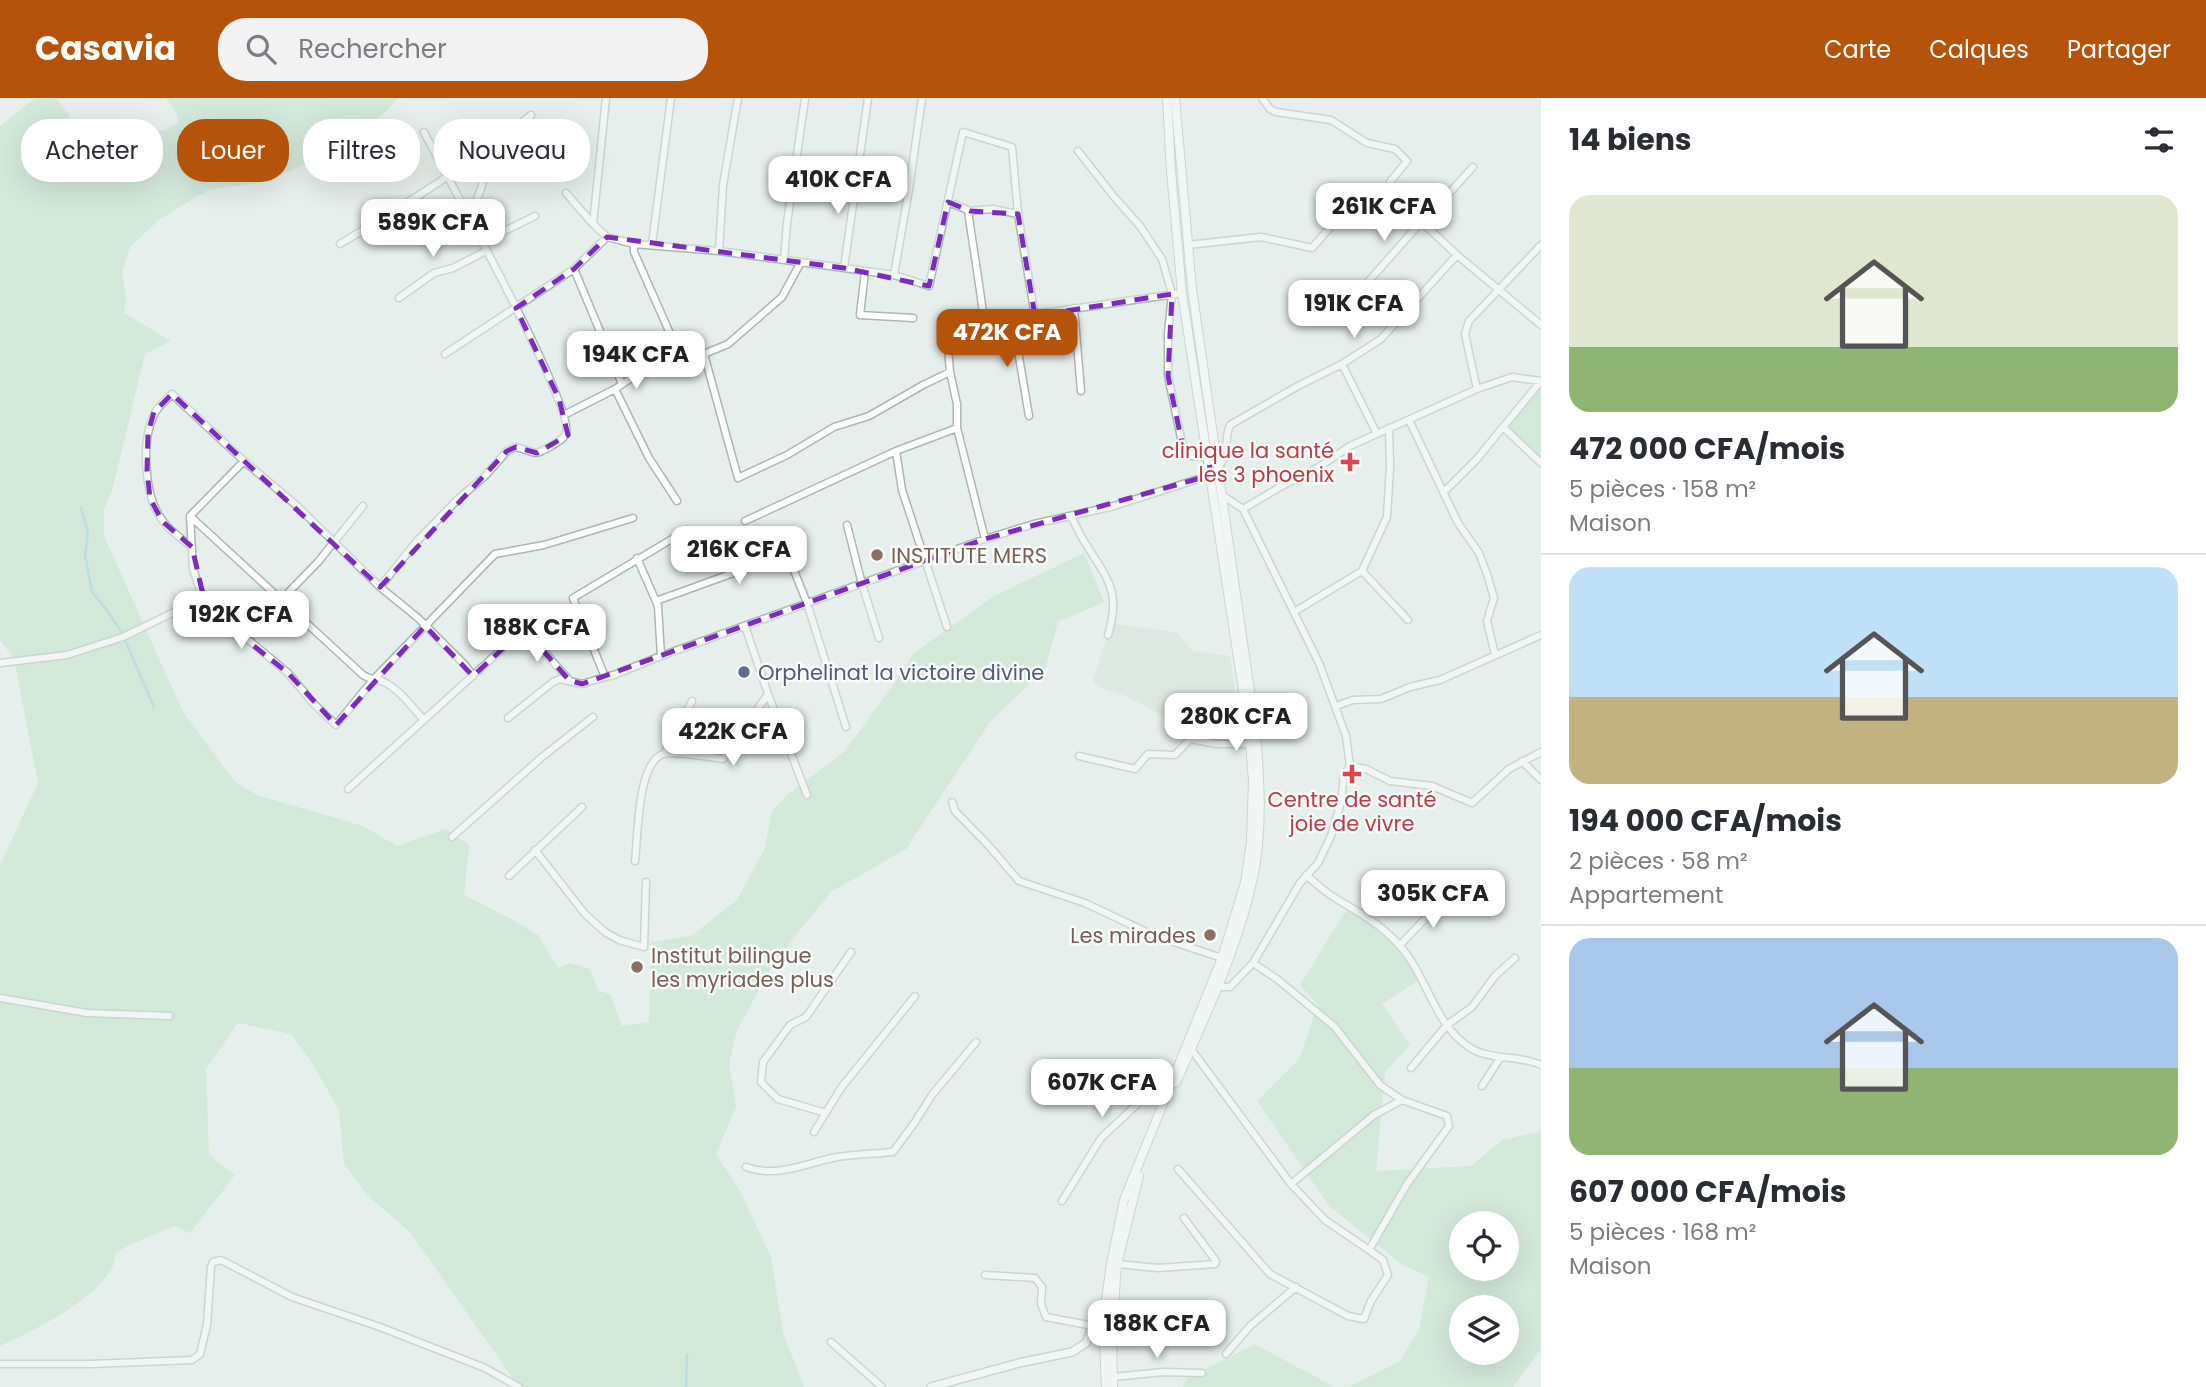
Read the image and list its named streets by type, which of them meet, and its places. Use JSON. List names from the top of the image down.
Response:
{
  "places": {
    "health": ["clinique la santé les 3 phoenix", "Centre de santé joie de vivre"],
    "other": [
      "INSTITUTE MERS",
      "Orphelinat la victoire divine",
      "Les mirades",
      "Institut bilingue les myriades plus"
    ]
  },
  "page": {
    "header": "Casavia",
    "search": "Rechercher",
    "nav": ["Carte", "Calques", "Partager"],
    "heading": "14 biens",
    "chip": [
      "Acheter",
      "Louer",
      "Filtres",
      "Nouveau"
    ],
    "price": [
      "410K CFA",
      "261K CFA",
      "589K CFA",
      "191K CFA",
      "472K CFA",
      "194K CFA",
      "216K CFA",
      "192K CFA",
      "188K CFA",
      "280K CFA",
      "422K CFA",
      "305K CFA",
      "607K CFA",
      "188K CFA"
    ],
    "list": [
      {
        "name": "472 000 CFA/mois",
        "note": "5 pièces · 158 m² · Maison"
      },
      {
        "name": "194 000 CFA/mois",
        "note": "2 pièces · 58 m² · Appartement"
      },
      {
        "name": "607 000 CFA/mois",
        "note": "5 pièces · 168 m² · Maison"
      }
    ]
  }
}
